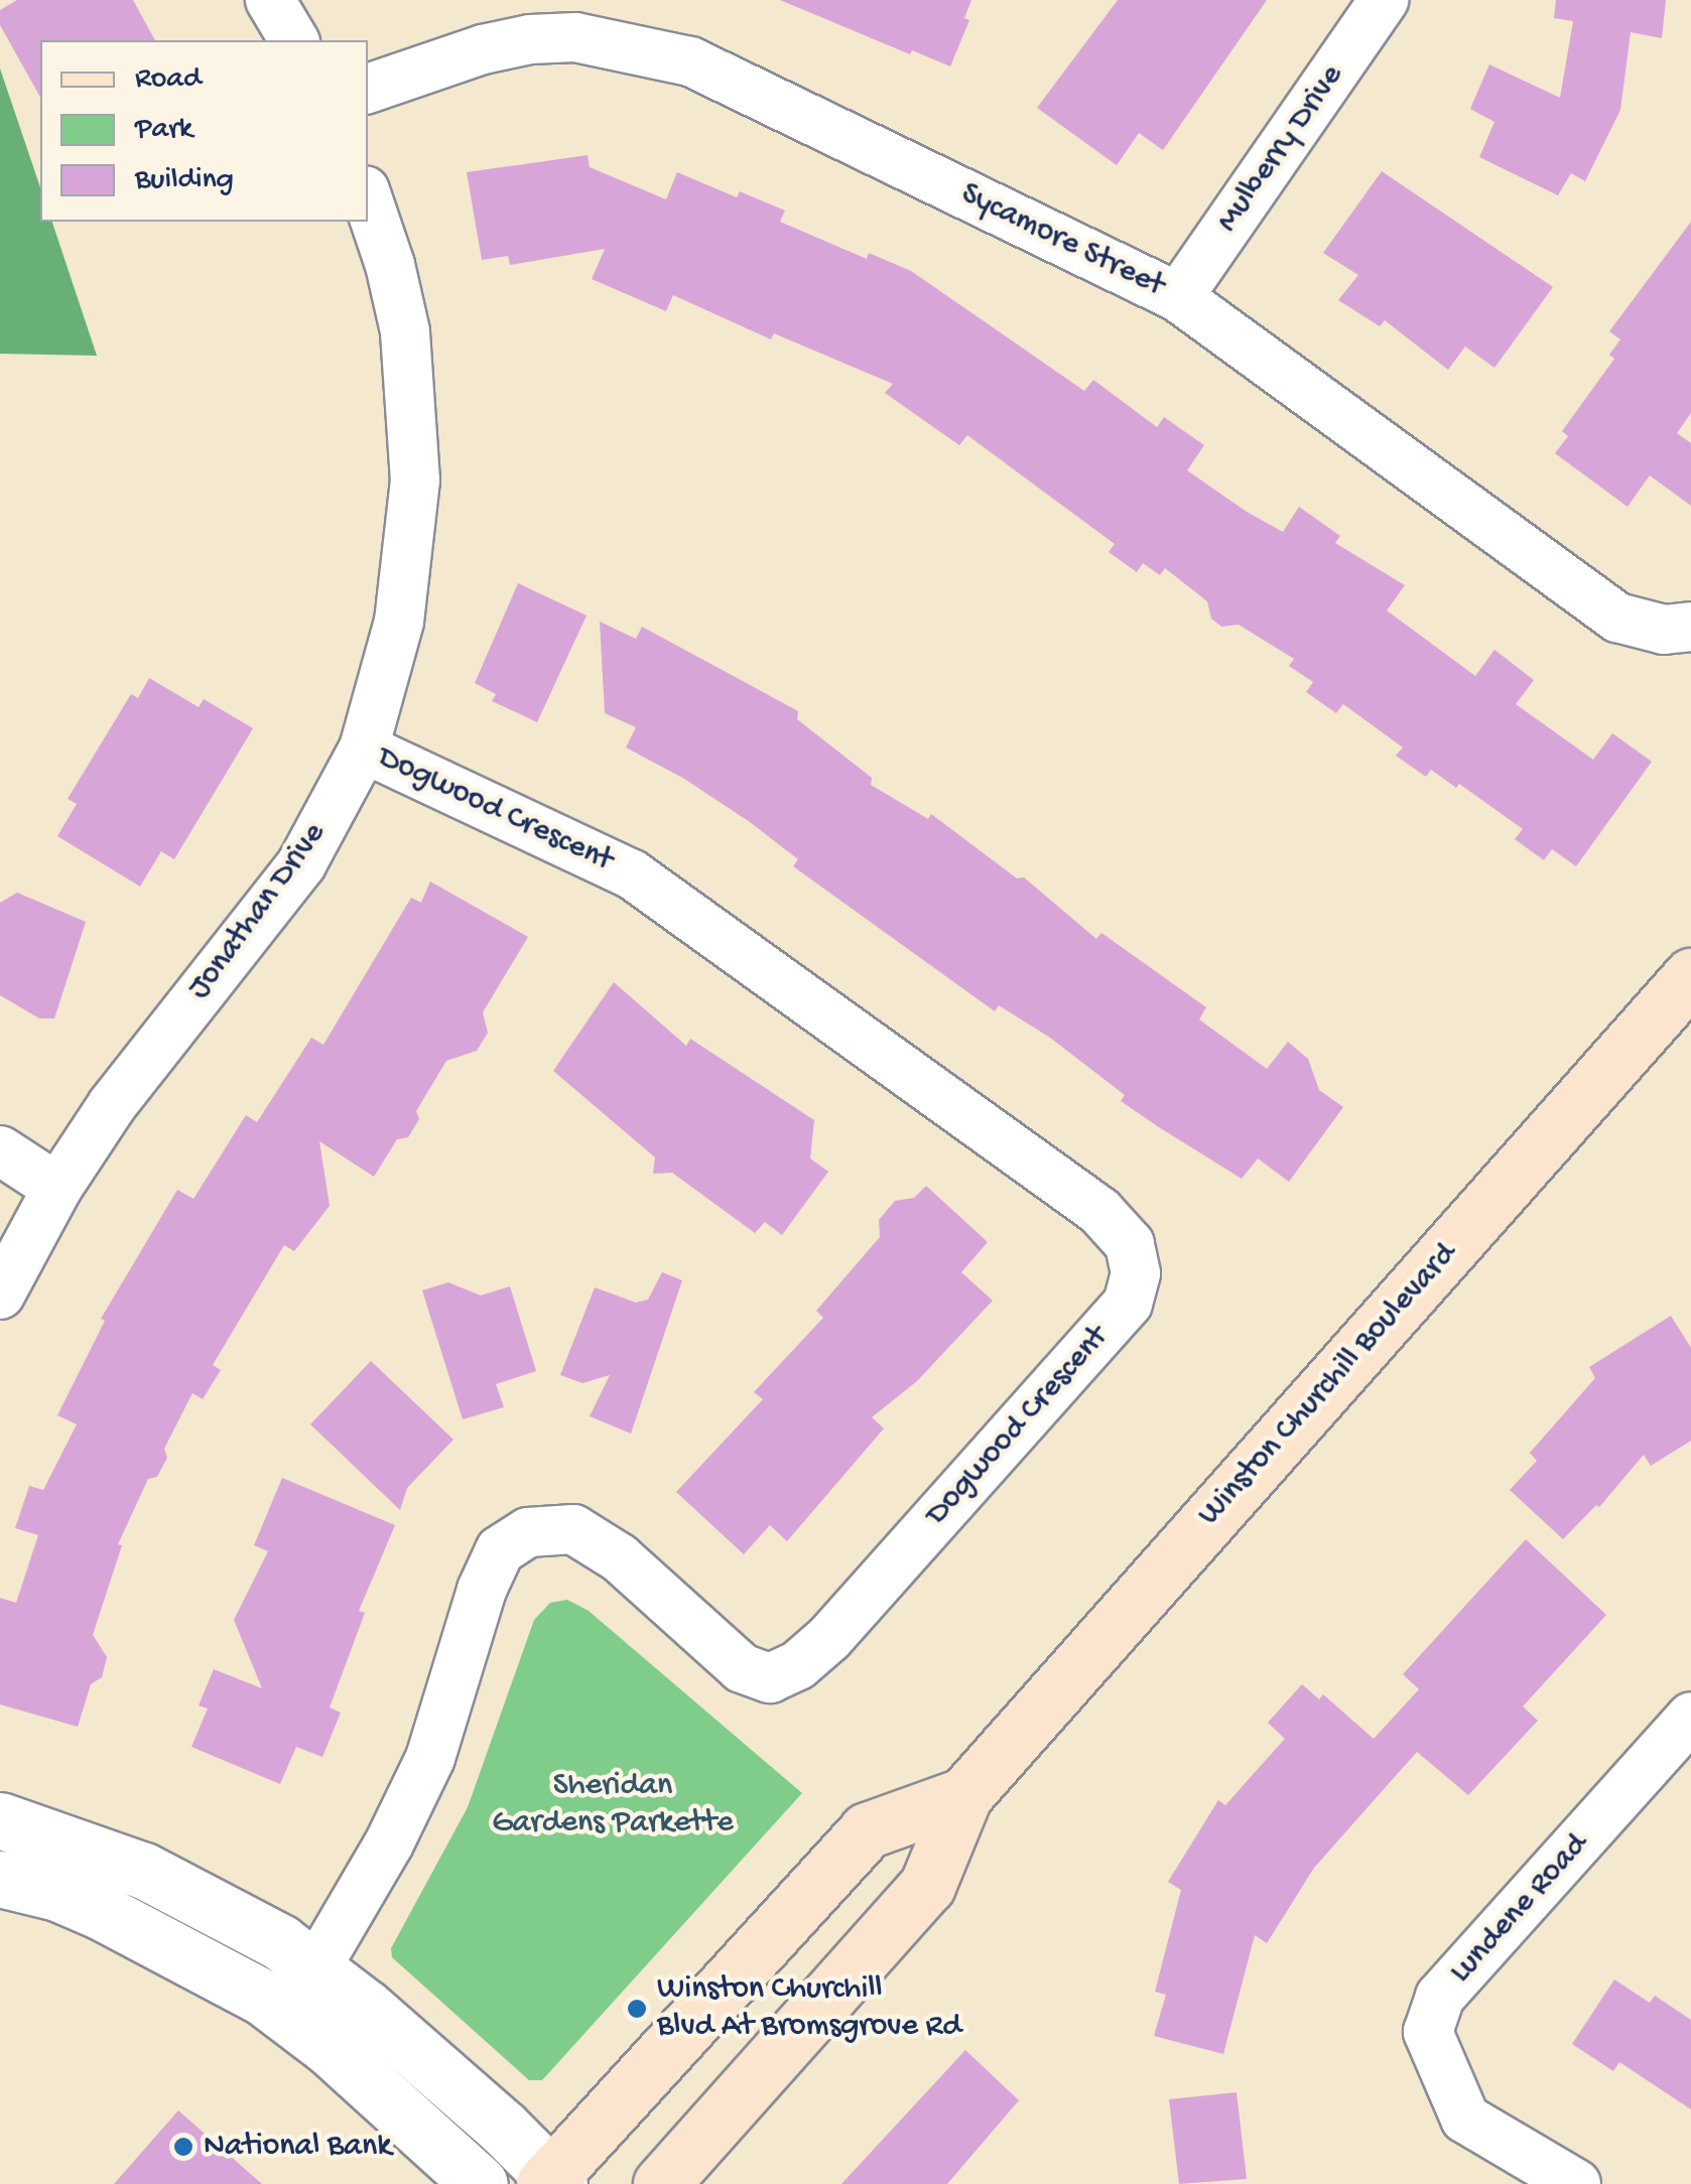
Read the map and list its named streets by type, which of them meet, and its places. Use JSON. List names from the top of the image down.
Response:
{
  "streets": {
    "main road": ["Winston Churchill Boulevard"],
    "street": [
      "Mulberry Drive",
      "Sycamore Street",
      "Dogwood Crescent",
      "Jonathan Drive",
      "Lundene Road"
    ]
  },
  "crossings": [
    ["Mulberry Drive", "Sycamore Street"],
    ["Dogwood Crescent", "Jonathan Drive"]
  ],
  "parks": ["Sheridan Gardens Parkette"],
  "places": ["Winston Churchill Blvd At Bromsgrove Rd", "National Bank"],
  "legend": ["Road", "Park", "Building"]
}
